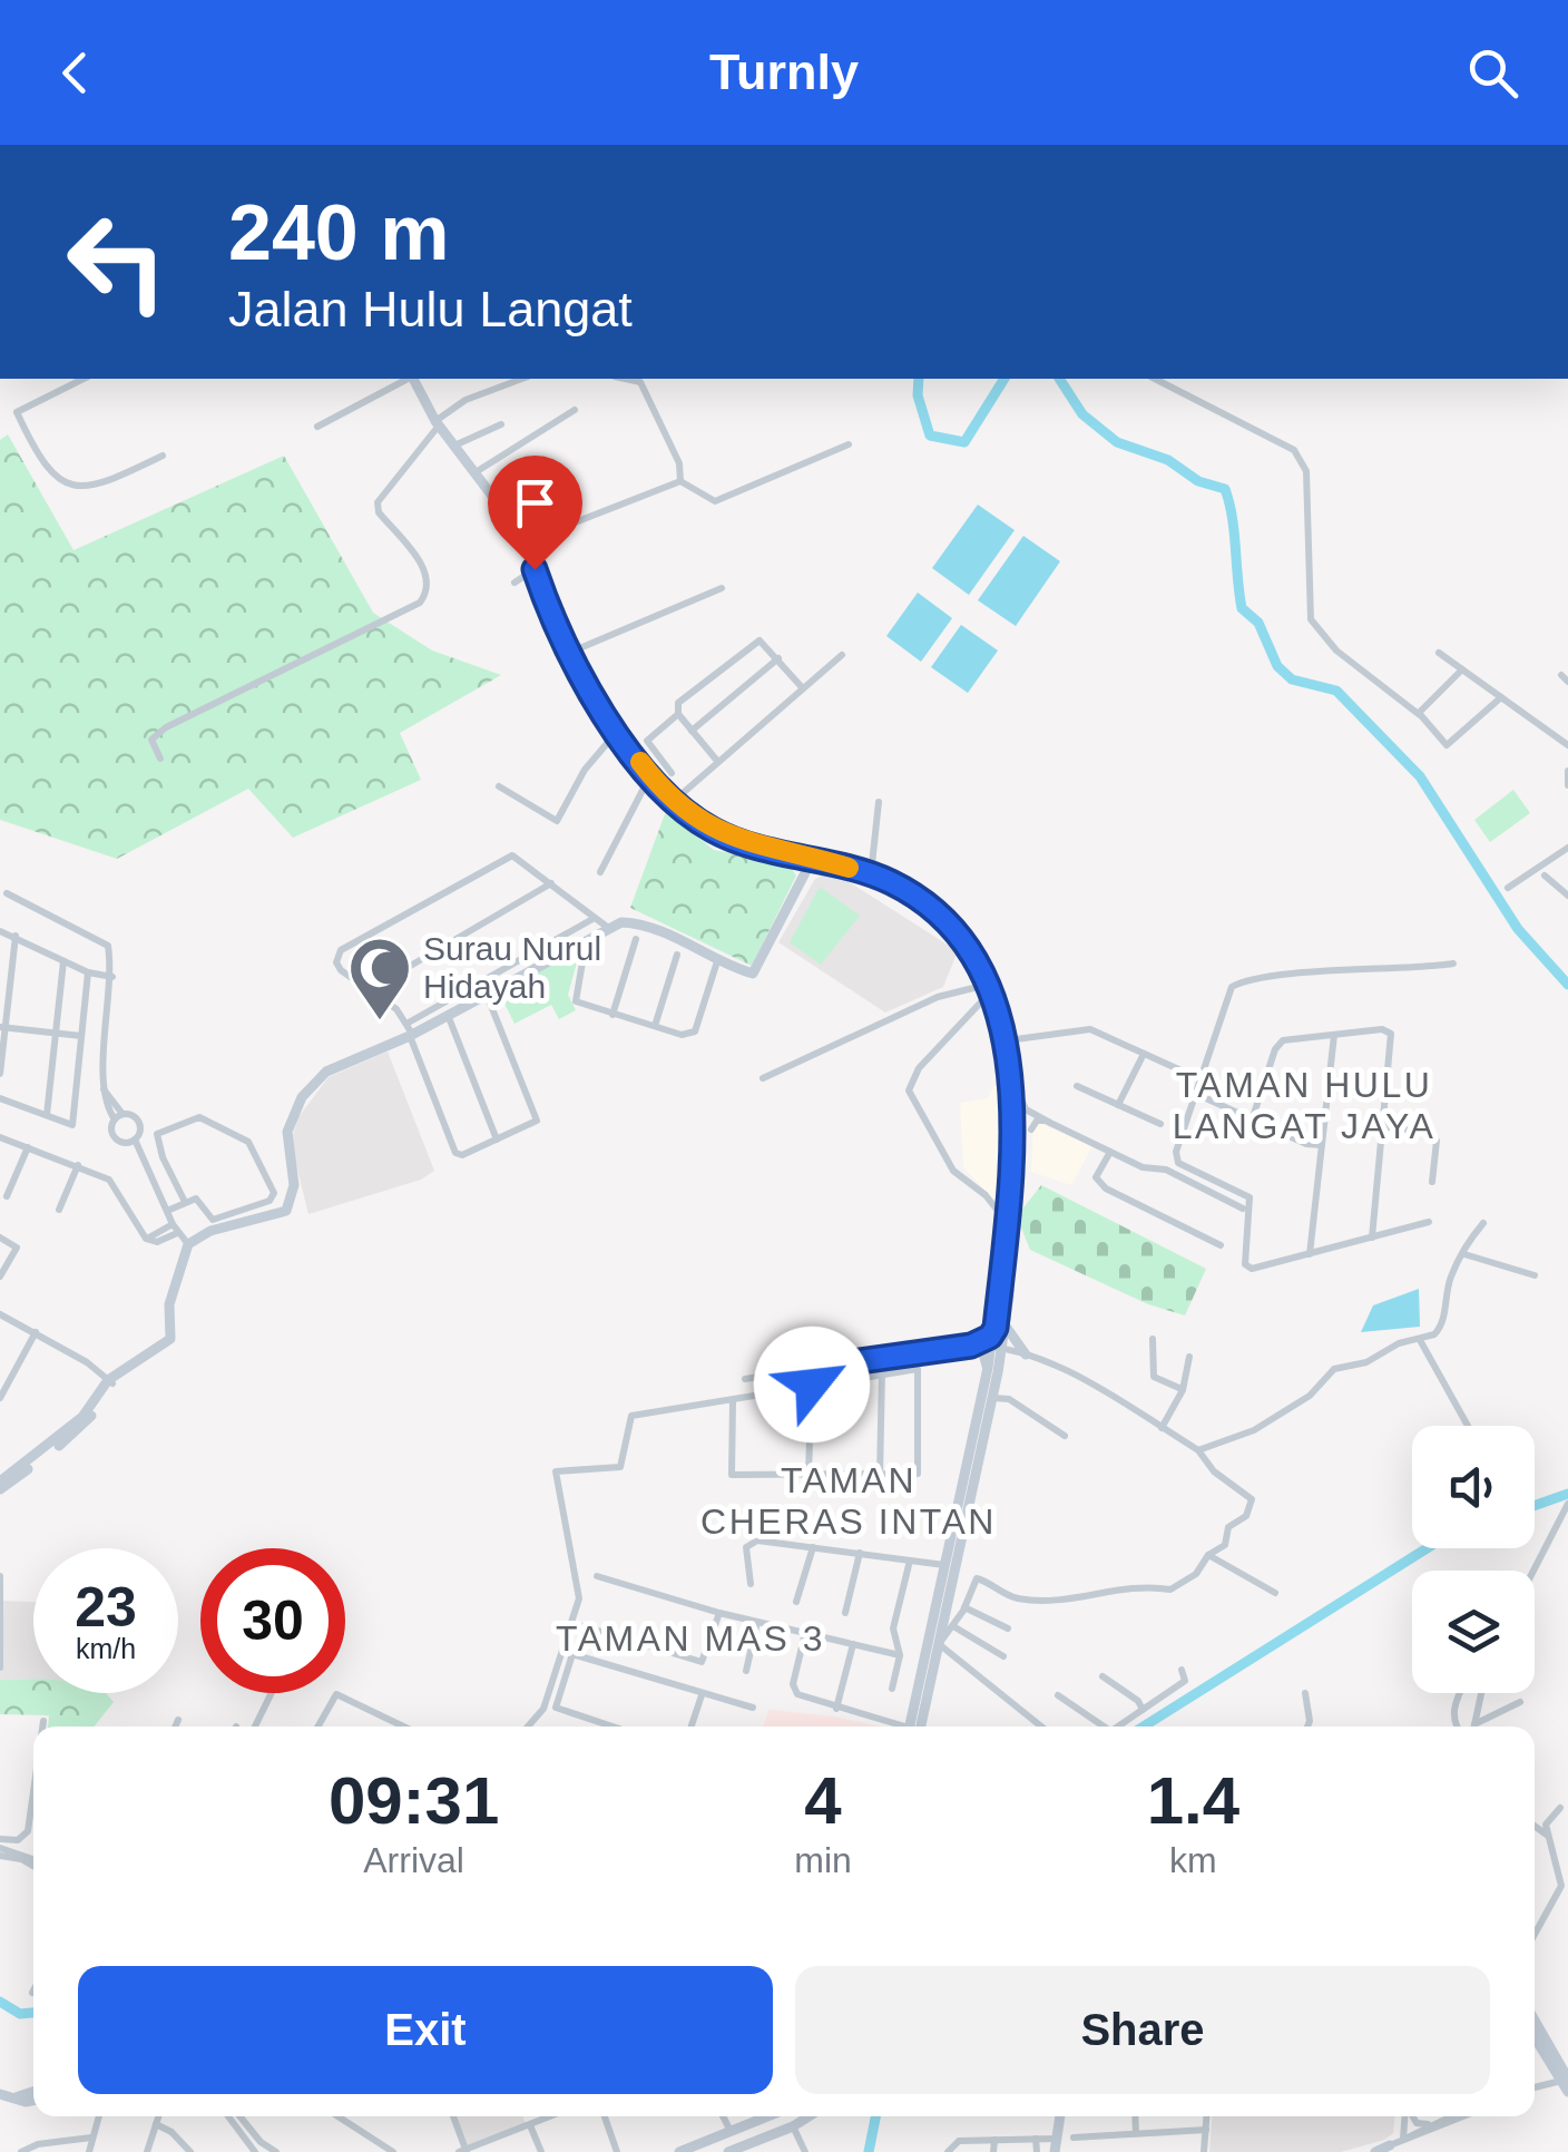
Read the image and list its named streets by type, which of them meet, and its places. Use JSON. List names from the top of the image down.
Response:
{
  "districts": ["TAMAN HULU LANGAT JAYA", "TAMAN CHERAS INTAN", "TAMAN MAS 3"],
  "places": {
    "mosque": ["Surau Nurul Hidayah"]
  },
  "page": {
    "header": "Turnly",
    "turn": ["240 m", "Jalan Hulu Langat"],
    "speed": "23 km/h",
    "limit": "30",
    "eta": [
      "09:31",
      "Arrival",
      "4",
      "min",
      "1.4",
      "km"
    ],
    "buttons": ["Exit", "Share"]
  }
}
